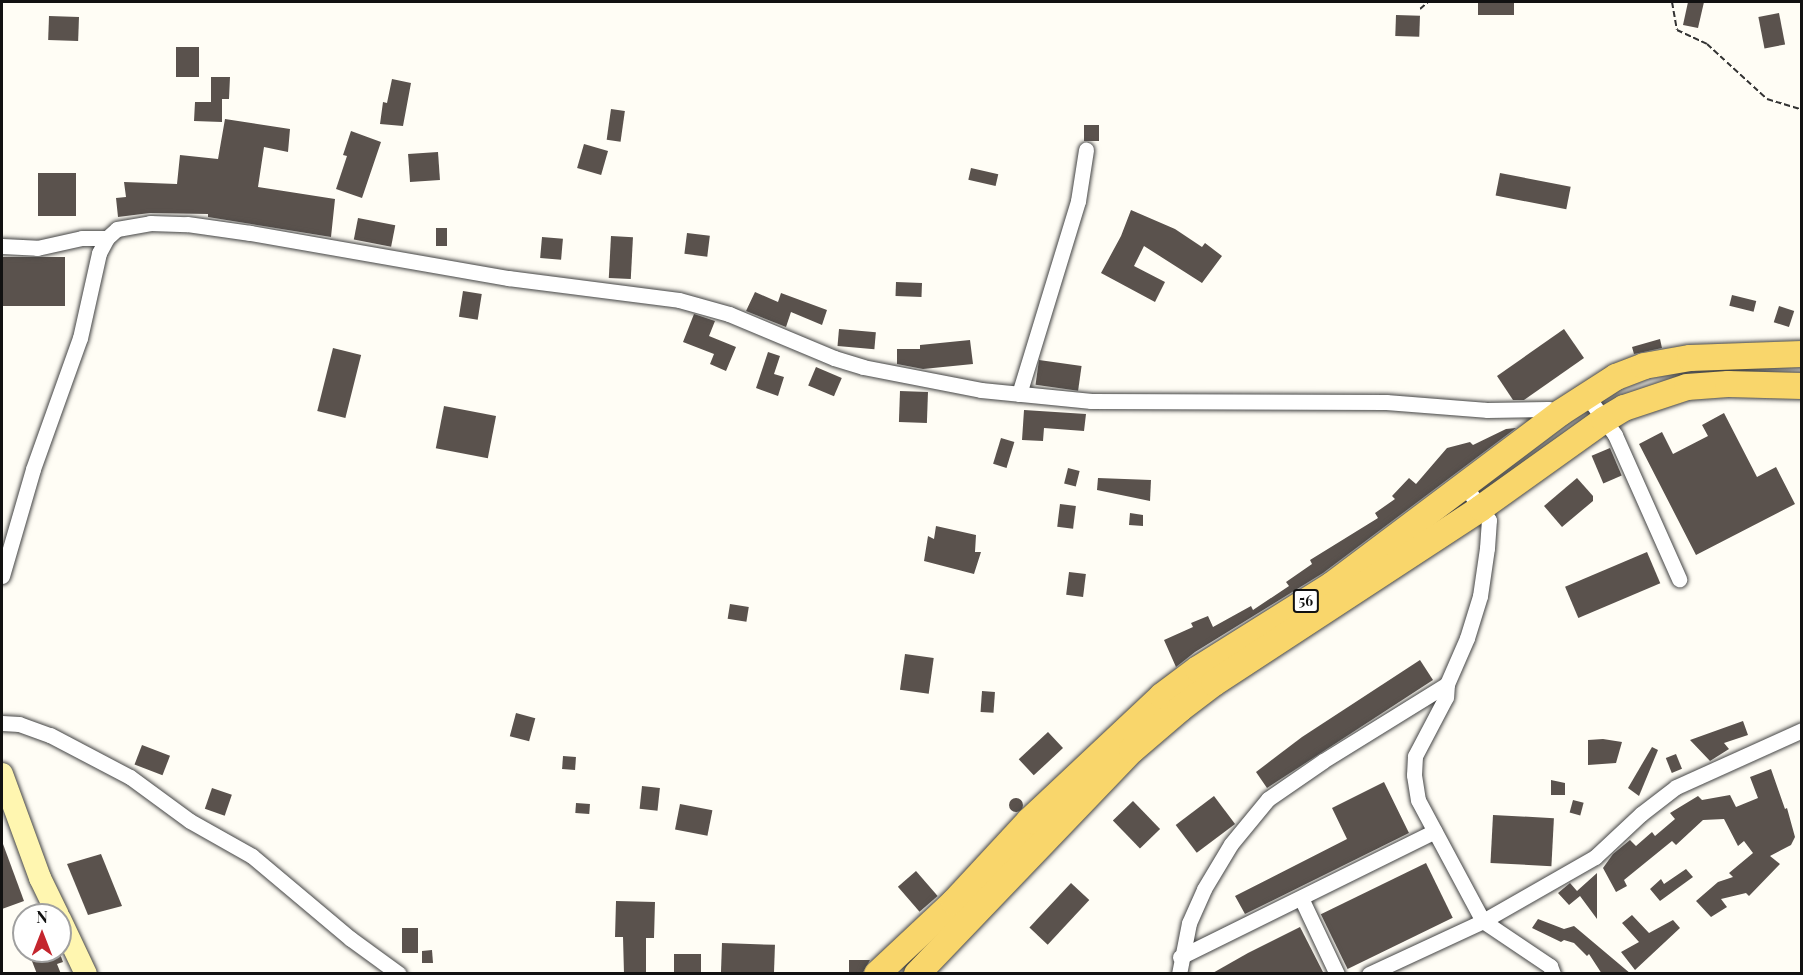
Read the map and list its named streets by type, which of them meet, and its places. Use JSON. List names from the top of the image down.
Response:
{
  "streets": {
    "main road": ["56"]
  },
  "north": "top"
}
